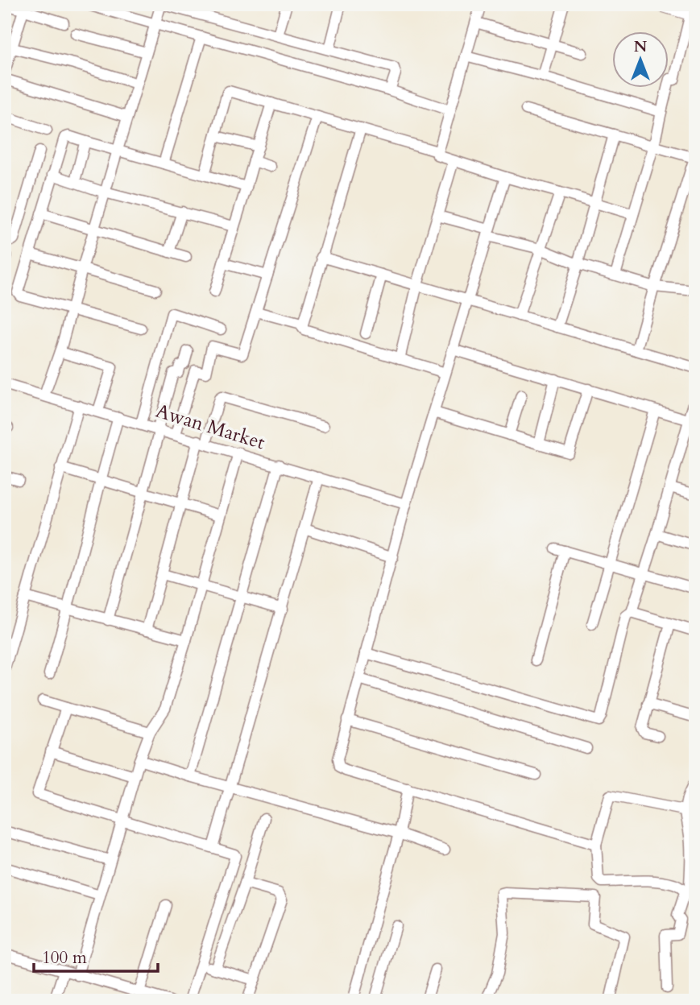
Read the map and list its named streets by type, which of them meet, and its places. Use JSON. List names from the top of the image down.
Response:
{
  "streets": {
    "street": ["Awan Market"]
  },
  "scale_bar": "100 m",
  "north": "top"
}
